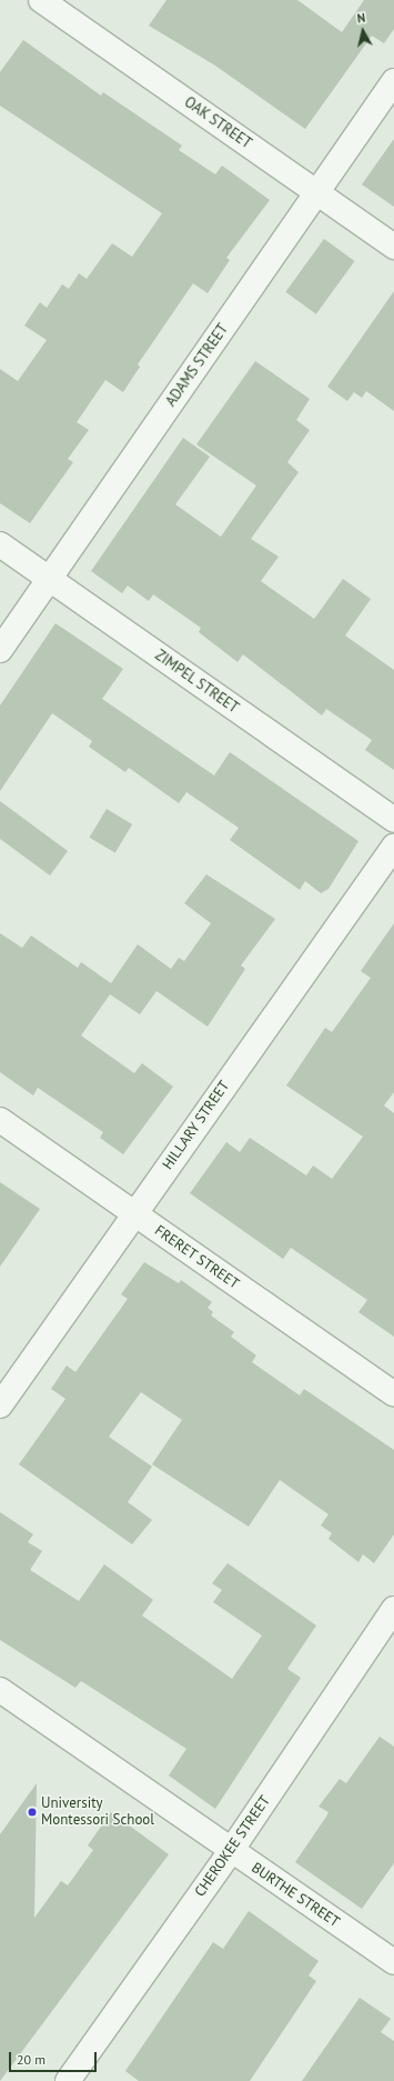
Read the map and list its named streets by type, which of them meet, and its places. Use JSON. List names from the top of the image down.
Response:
{
  "streets": {
    "street": [
      "OAK STREET",
      "ADAMS STREET",
      "ZIMPEL STREET",
      "HILLARY STREET",
      "FRERET STREET",
      "CHEROKEE STREET",
      "BURTHE STREET"
    ]
  },
  "crossings": [
    ["OAK STREET", "ADAMS STREET"],
    ["ADAMS STREET", "ZIMPEL STREET"],
    ["HILLARY STREET", "FRERET STREET"],
    ["CHEROKEE STREET", "BURTHE STREET"]
  ],
  "places": ["University Montessori School"],
  "scale_bar": "20 m",
  "north": "top"
}
